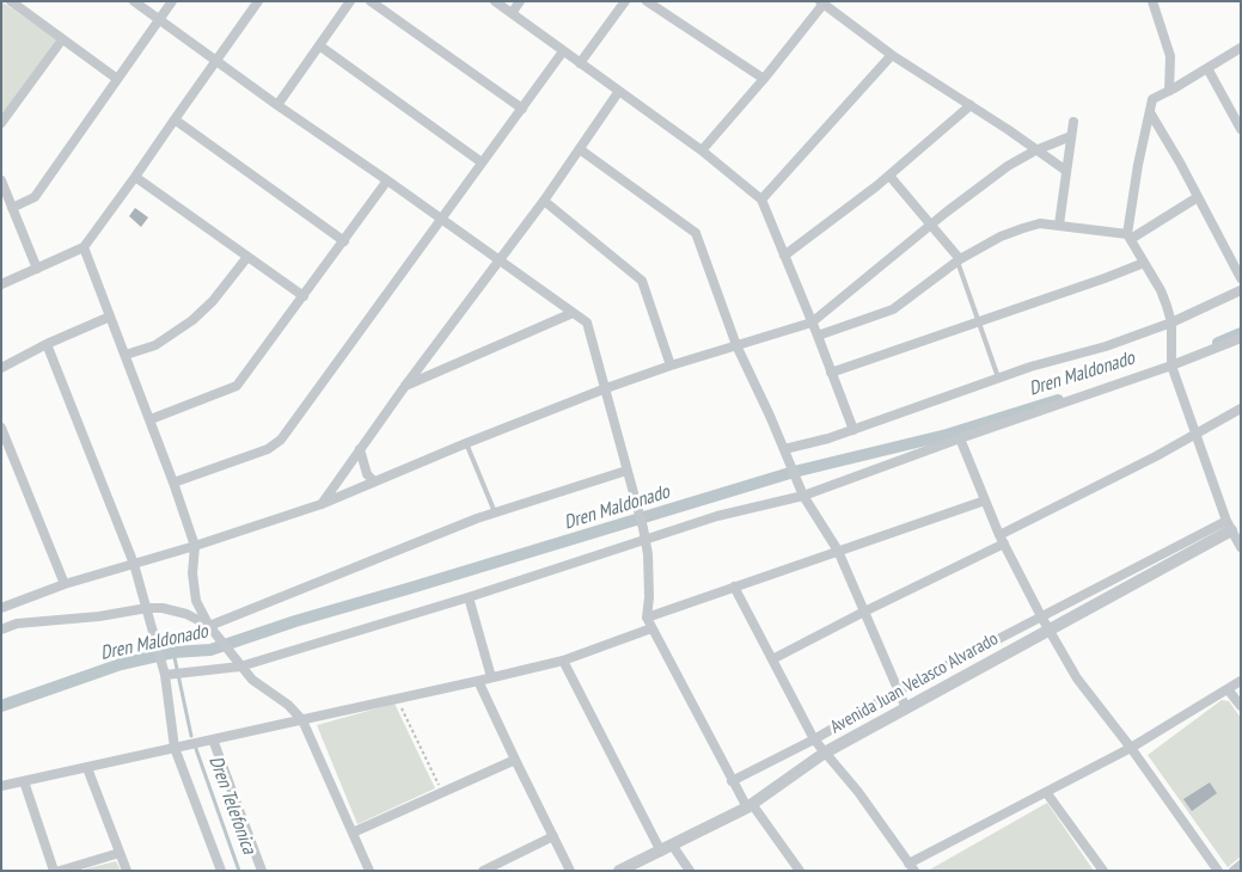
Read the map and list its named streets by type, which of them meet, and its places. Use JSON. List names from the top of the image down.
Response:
{
  "streets": {
    "street": ["Avenida Juan Velasco Alvarado"]
  },
  "water": ["Dren Maldonado", "Dren Telefonica"]
}
